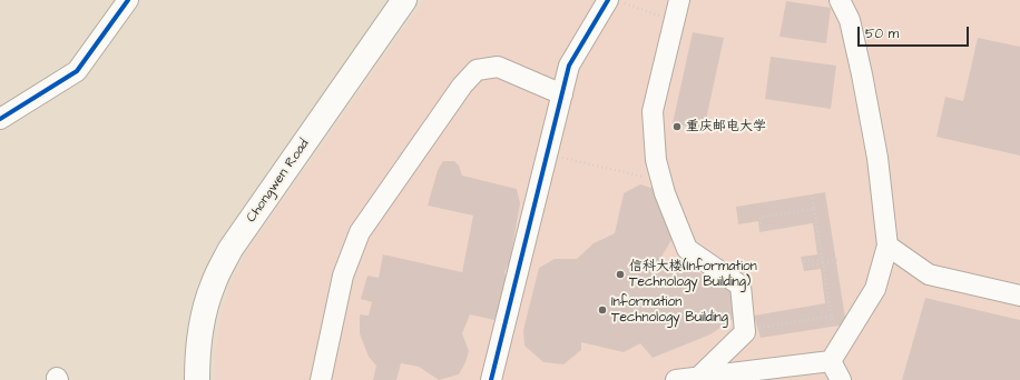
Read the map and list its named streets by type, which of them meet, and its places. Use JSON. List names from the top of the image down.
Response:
{
  "streets": {
    "main road": ["Chongwen Road"]
  },
  "places": ["重庆邮电大学", "信科大楼(Information Technology Building)", "Information Technology Building"],
  "scale_bar": "50 m"
}
